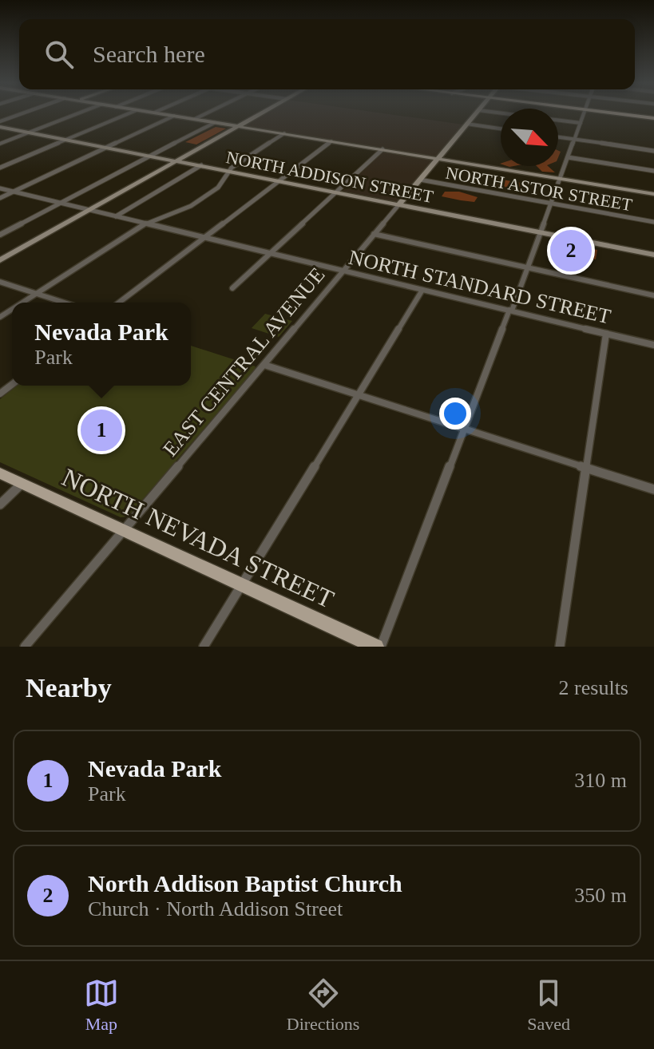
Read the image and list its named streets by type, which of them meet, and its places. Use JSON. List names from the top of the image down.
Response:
{
  "streets": {
    "main road": ["NORTH NEVADA STREET"],
    "street": [
      "NORTH ADDISON STREET",
      "NORTH ASTOR STREET",
      "NORTH STANDARD STREET",
      "EAST CENTRAL AVENUE"
    ]
  },
  "crossings": [
    ["NORTH ADDISON STREET", "EAST CENTRAL AVENUE"],
    ["NORTH ASTOR STREET", "EAST CENTRAL AVENUE"],
    ["NORTH STANDARD STREET", "EAST CENTRAL AVENUE"],
    ["EAST CENTRAL AVENUE", "NORTH NEVADA STREET"]
  ],
  "north": "bottom right",
  "page": {
    "search": "Search here",
    "pins": ["2", "1"],
    "popup": ["Nevada Park", "Park"],
    "heading": ["Nearby", "2 results"],
    "list": [
      {
        "mark": "1",
        "name": "Nevada Park",
        "note": "Park",
        "value": "310 m"
      },
      {
        "mark": "2",
        "name": "North Addison Baptist Church",
        "note": "Church · North Addison Street",
        "value": "350 m"
      }
    ],
    "nav": ["Map", "Directions", "Saved"]
  }
}
